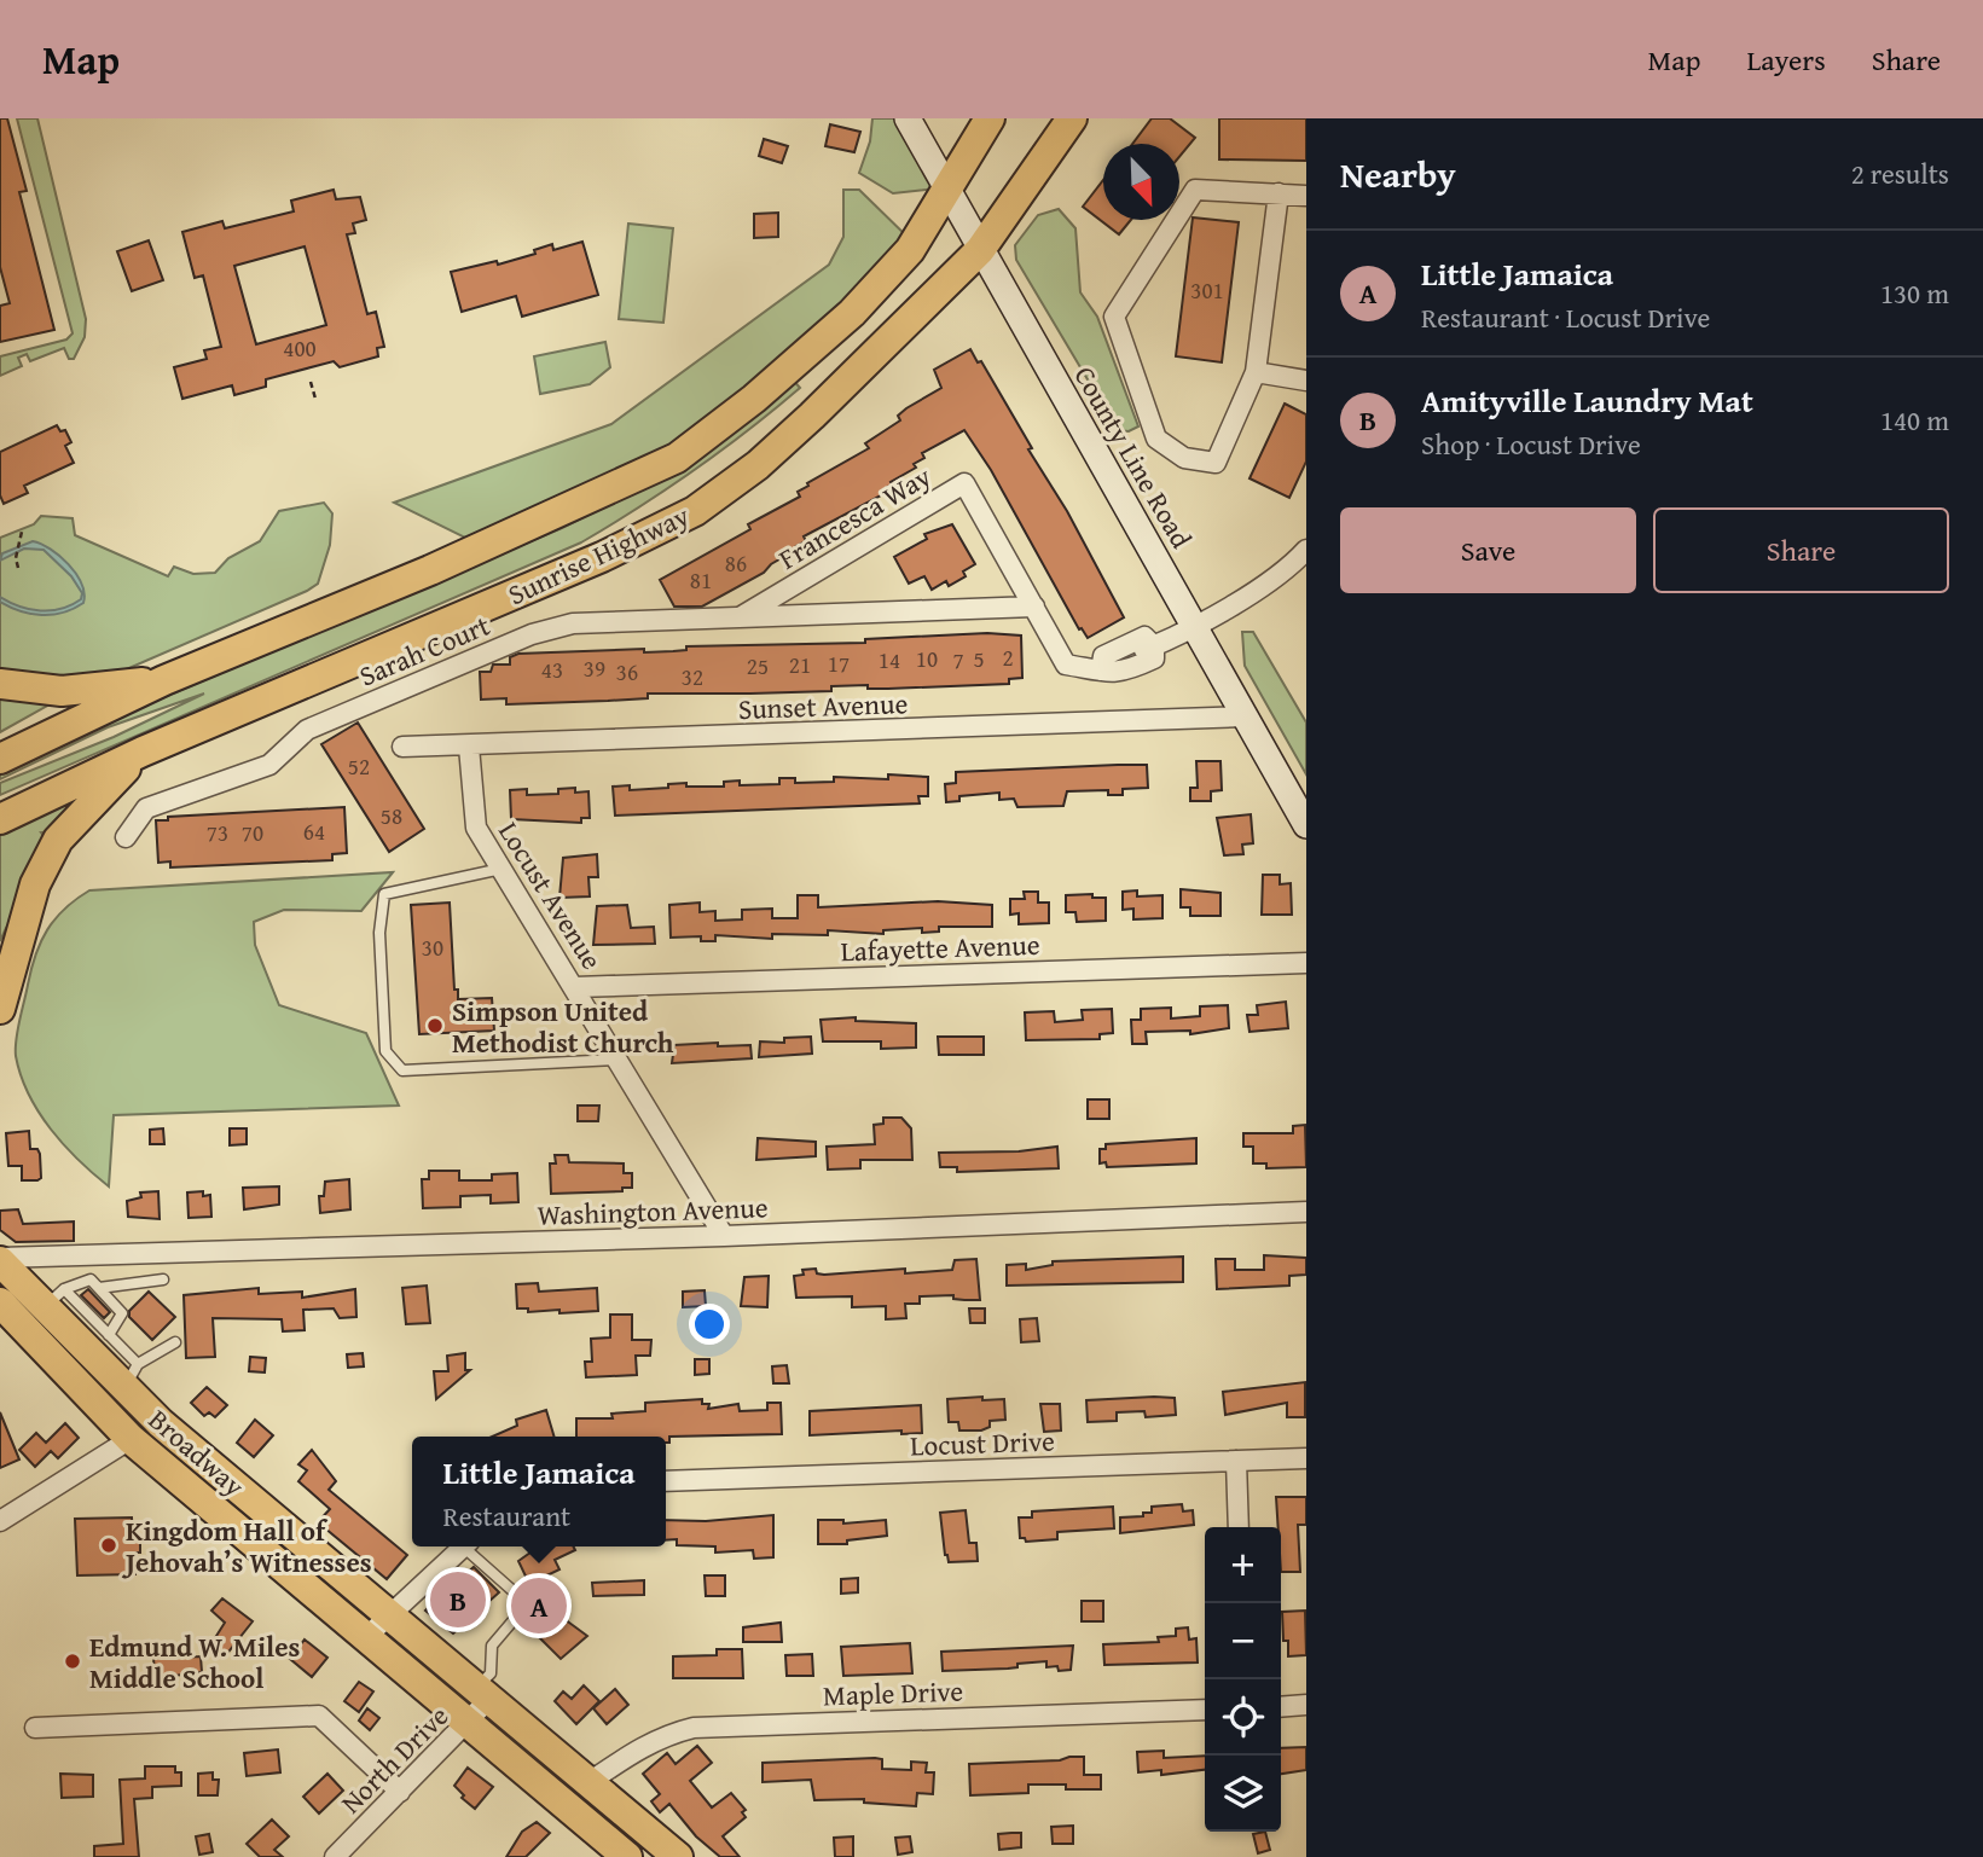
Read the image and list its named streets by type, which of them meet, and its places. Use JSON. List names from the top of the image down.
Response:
{
  "streets": {
    "main road": ["County Line Road", "Sunrise Highway", "Broadway"],
    "street": [
      "Francesca Way",
      "Sarah Court",
      "Sunset Avenue",
      "Locust Avenue",
      "Lafayette Avenue",
      "Washington Avenue",
      "Locust Drive",
      "Maple Drive",
      "North Drive"
    ]
  },
  "crossings": [
    ["County Line Road", "Francesca Way"],
    ["County Line Road", "Sunrise Highway"],
    ["County Line Road", "Sunset Avenue"],
    ["Francesca Way", "Sarah Court"],
    ["Sunset Avenue", "Locust Avenue"],
    ["Locust Avenue", "Lafayette Avenue"],
    ["Locust Avenue", "Washington Avenue"],
    ["Washington Avenue", "Broadway"],
    ["Broadway", "Maple Drive"],
    ["Broadway", "North Drive"]
  ],
  "places": ["Simpson United Methodist Church", "Kingdom Hall of Jehovah’s Witnesses", "Edmund W. Miles Middle School"],
  "house_numbers": [
    "301",
    "400",
    "86",
    "81",
    "2",
    "10",
    "5",
    "14",
    "7",
    "17",
    "21",
    "25",
    "39",
    "43",
    "36",
    "32",
    "52",
    "58",
    "64",
    "73",
    "70",
    "30"
  ],
  "north": "bottom right",
  "page": {
    "header": "Map",
    "nav": ["Map", "Layers", "Share"],
    "heading": ["Nearby", "2 results"],
    "list": [
      {
        "mark": "A",
        "name": "Little Jamaica",
        "note": "Restaurant · Locust Drive",
        "value": "130 m"
      },
      {
        "mark": "B",
        "name": "Amityville Laundry Mat",
        "note": "Shop · Locust Drive",
        "value": "140 m"
      }
    ],
    "buttons": ["Save", "Share"],
    "popup": ["Little Jamaica", "Restaurant"],
    "map_buttons": ["+", "−"],
    "pins": ["B", "A"]
  }
}
